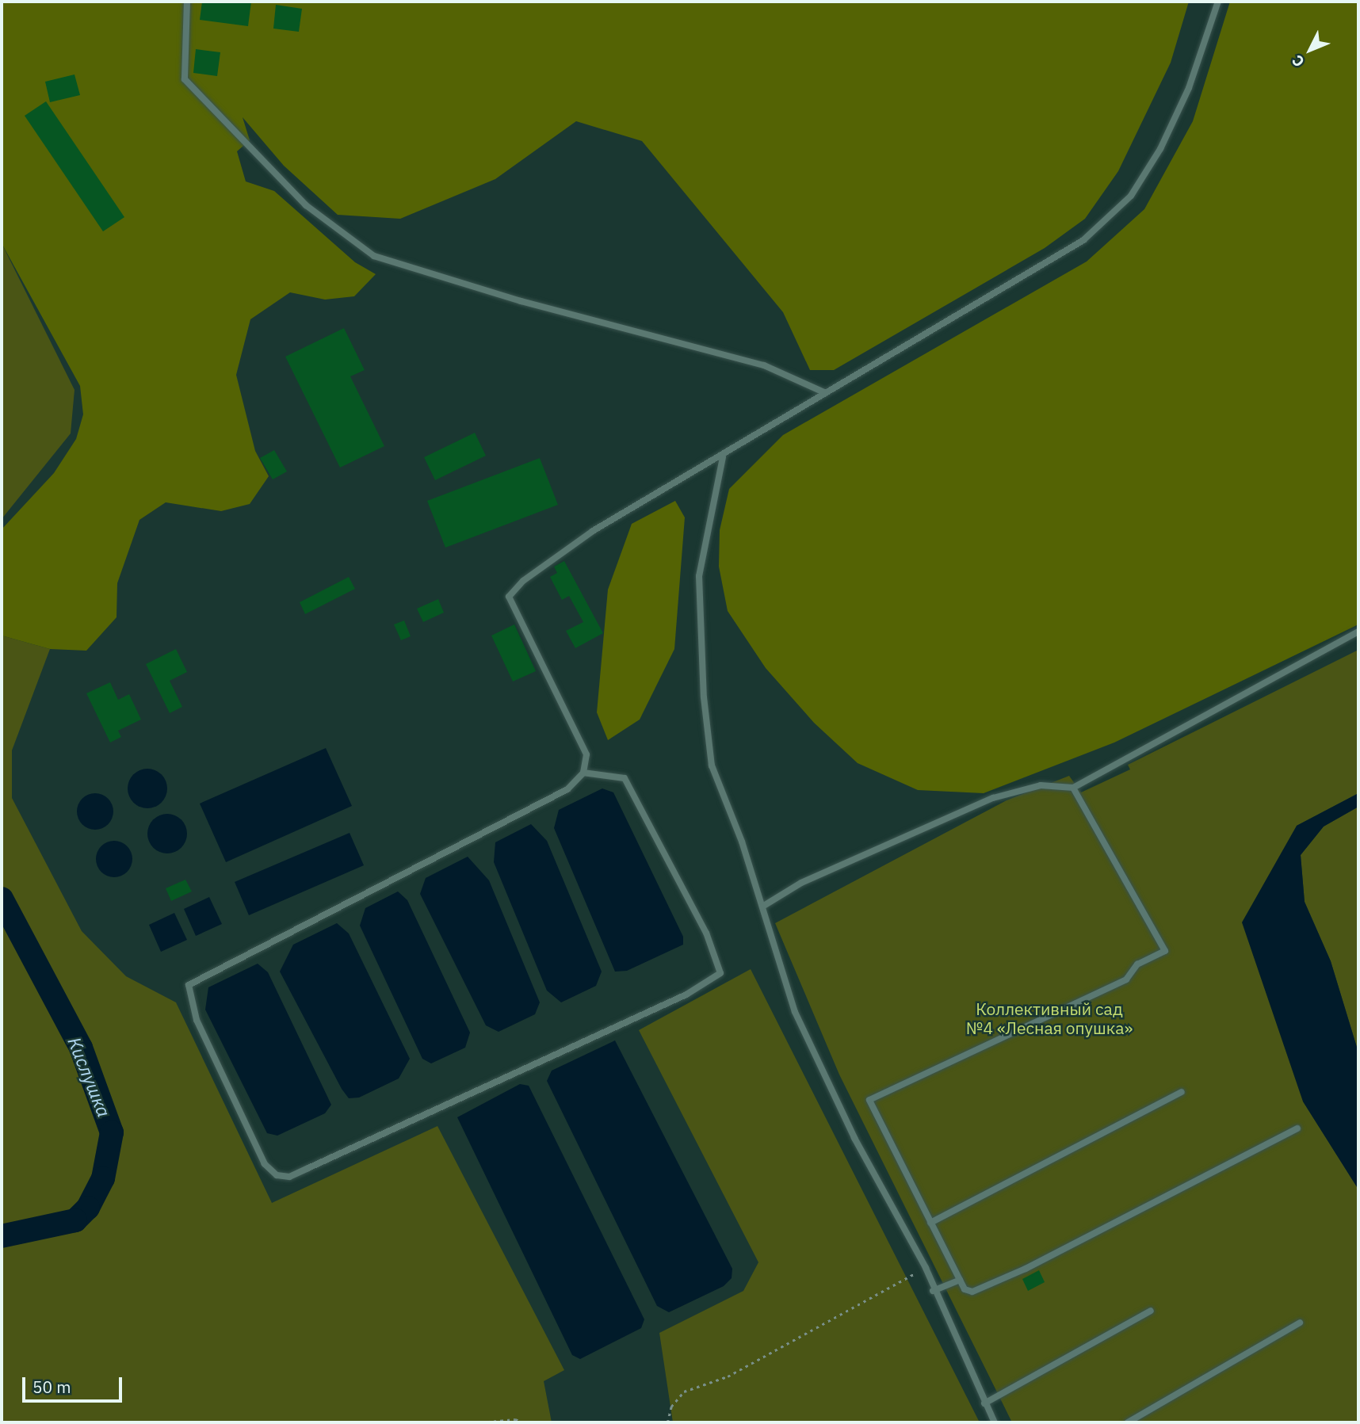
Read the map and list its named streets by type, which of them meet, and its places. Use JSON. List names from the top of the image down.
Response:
{
  "water": ["Кислушка"],
  "parks": ["Коллективный сад №4 «Лесная опушка»"],
  "scale_bar": "50 m",
  "north": "bottom left"
}
